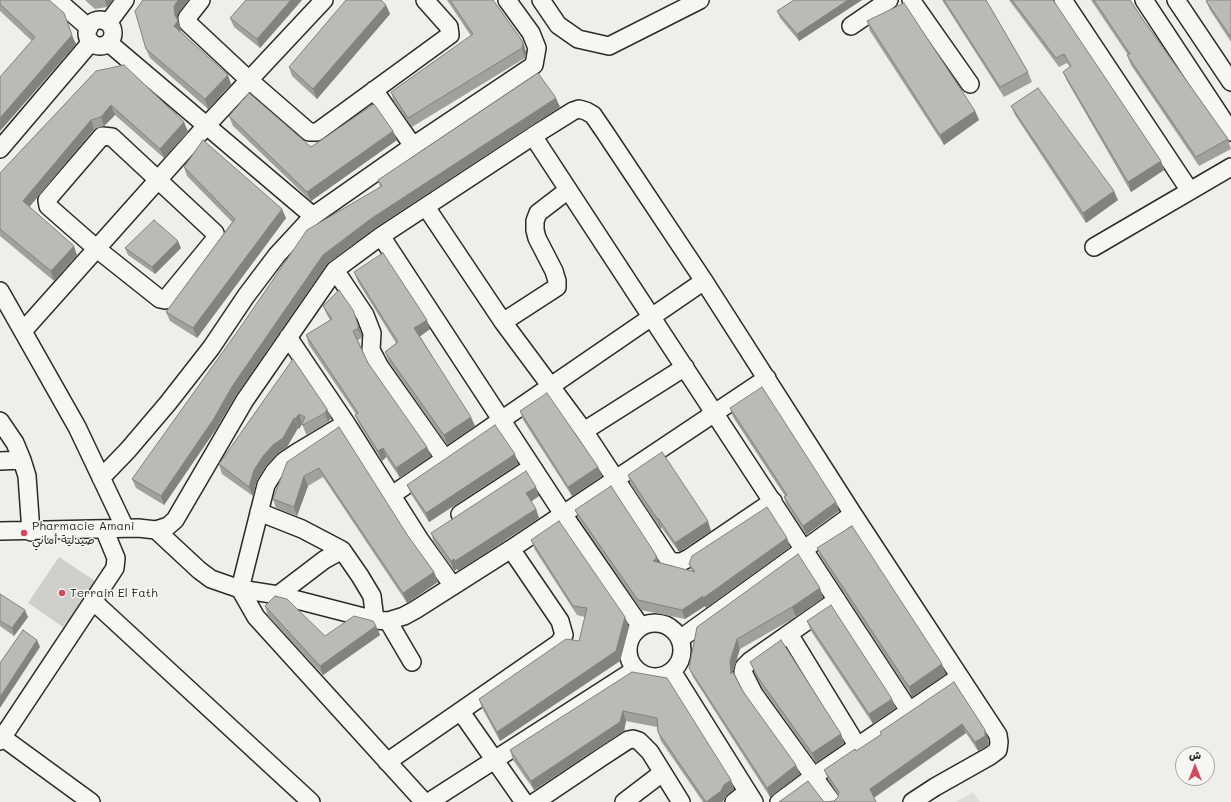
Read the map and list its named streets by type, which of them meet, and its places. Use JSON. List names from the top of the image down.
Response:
{
  "places": ["Pharmacie Amani صيدلية أماني", "Terrain El Fath"],
  "north": "top"
}
